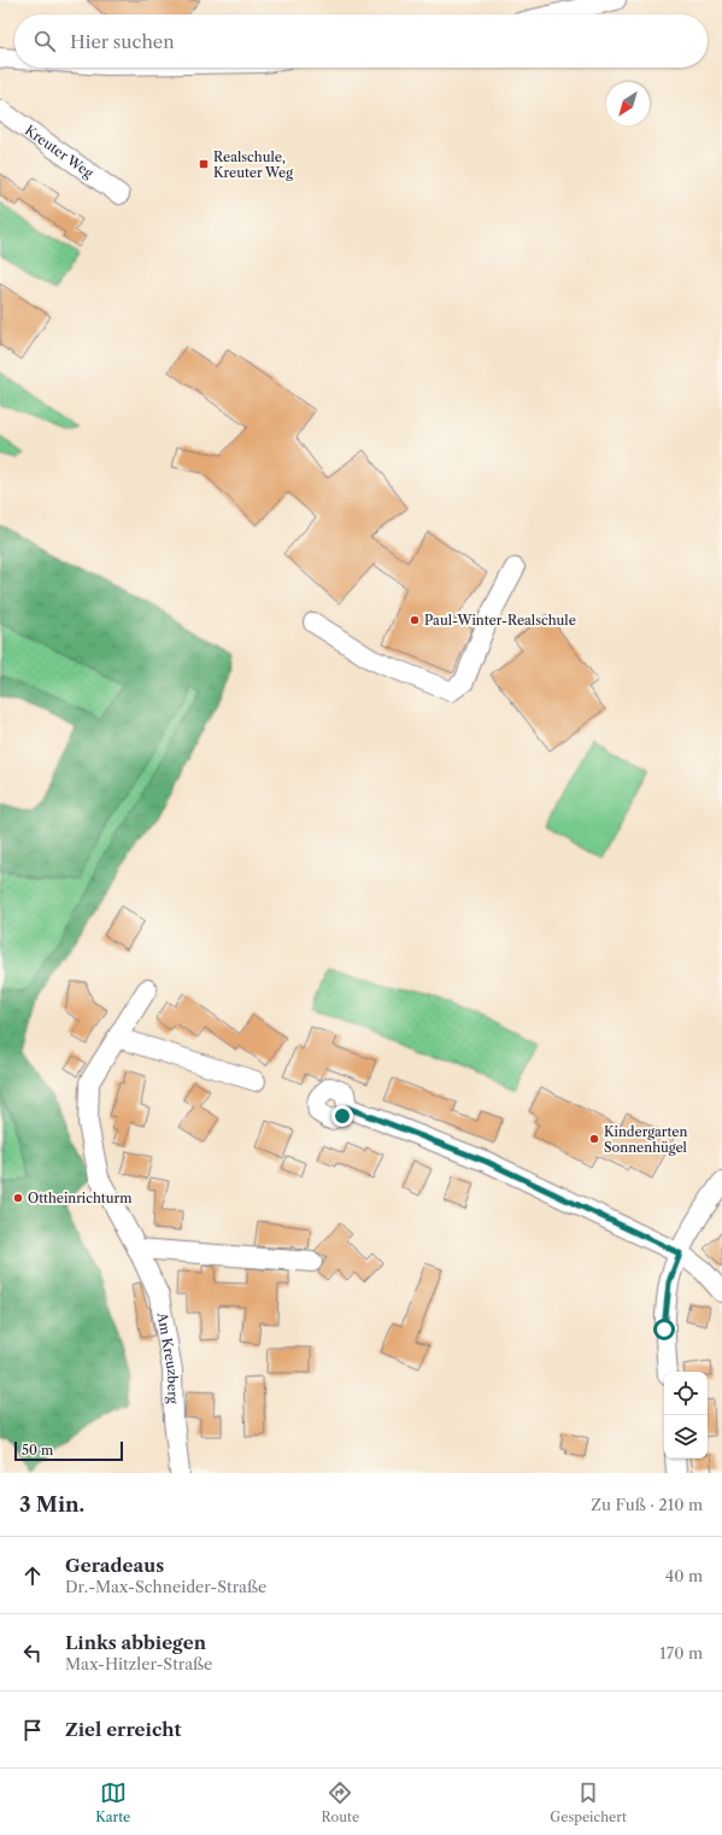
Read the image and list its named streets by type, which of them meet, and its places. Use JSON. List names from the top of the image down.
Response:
{
  "streets": {
    "street": ["Kreuter Weg", "Am Kreuzberg"]
  },
  "places": {
    "transit": ["Realschule, Kreuter Weg"],
    "other": ["Paul-Winter-Realschule", "Kindergarten Sonnenhügel", "Ottheinrichturm"]
  },
  "scale_bar": "50 m",
  "north": "bottom left",
  "page": {
    "search": "Hier suchen",
    "scale": "50 m",
    "heading": ["3 Min.", "Zu Fuß · 210 m"],
    "list": [
      ["Geradeaus", "Dr.-Max-Schneider-Straße", "40 m"],
      ["Links abbiegen", "Max-Hitzler-Straße", "170 m"],
      "Ziel erreicht"
    ],
    "nav": ["Karte", "Route", "Gespeichert"]
  }
}
